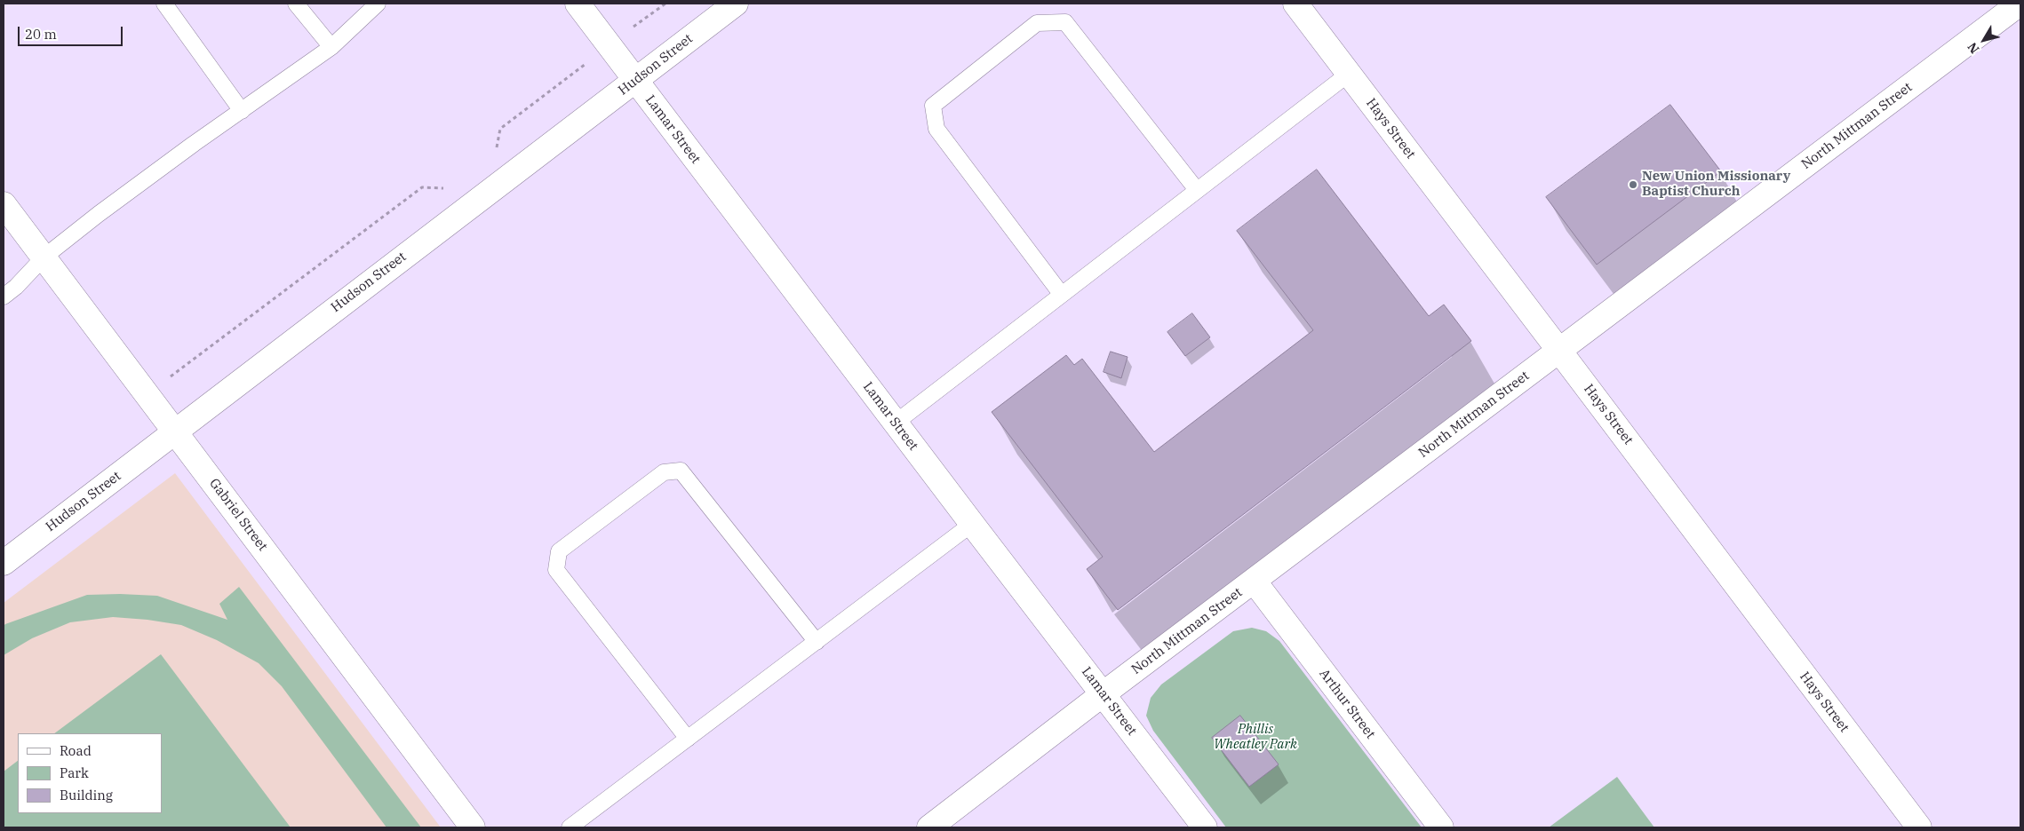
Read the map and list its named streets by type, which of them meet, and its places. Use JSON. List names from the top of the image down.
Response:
{
  "streets": {
    "street": [
      "Hudson Street",
      "North Mittman Street",
      "Hays Street",
      "Lamar Street",
      "Gabriel Street",
      "Arthur Street"
    ]
  },
  "crossings": [
    ["Hudson Street", "Lamar Street"],
    ["Hudson Street", "Gabriel Street"],
    ["North Mittman Street", "Hays Street"],
    ["North Mittman Street", "Lamar Street"],
    ["North Mittman Street", "Arthur Street"]
  ],
  "parks": ["Phillis Wheatley Park"],
  "places": ["New Union Missionary Baptist Church"],
  "legend": ["Road", "Park", "Building"],
  "scale_bar": "20 m",
  "north": "bottom left"
}
